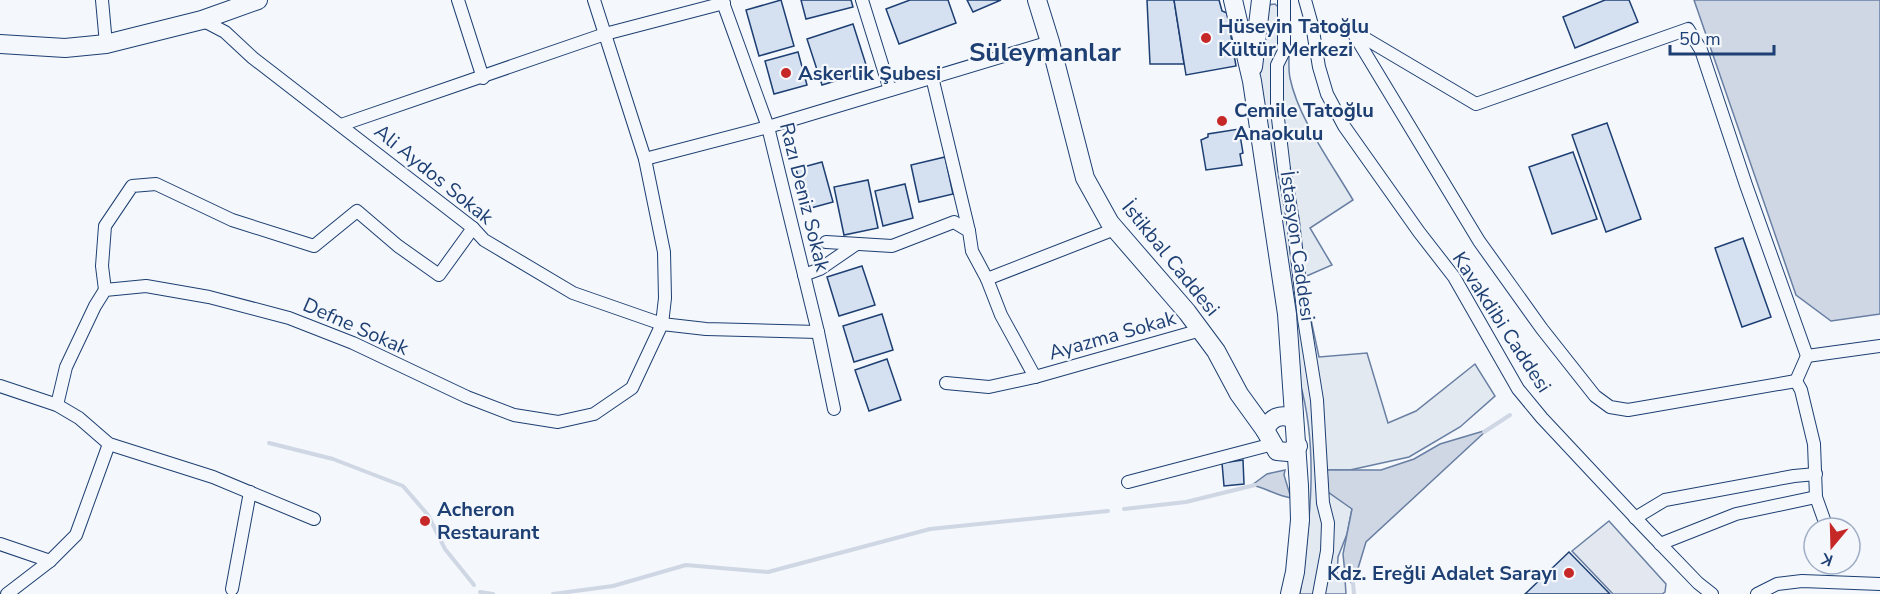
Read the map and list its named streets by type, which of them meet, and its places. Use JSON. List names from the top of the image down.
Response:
{
  "streets": {
    "street": [
      "Ali Aydos Sokak",
      "Razı Deniz Sokak",
      "İstasyon Caddesi",
      "İstikbal Caddesi",
      "Kavakdibi Caddesi",
      "Defne Sokak",
      "Ayazma Sokak"
    ]
  },
  "crossings": [
    ["Ali Aydos Sokak", "Razı Deniz Sokak"],
    ["Ali Aydos Sokak", "Defne Sokak"],
    ["İstasyon Caddesi", "İstikbal Caddesi"],
    ["İstikbal Caddesi", "Ayazma Sokak"]
  ],
  "districts": ["Süleymanlar"],
  "places": [
    "Hüseyin Tatoğlu Kültür Merkezi",
    "Askerlik Şubesi",
    "Cemile Tatoğlu Anaokulu",
    "Acheron Restaurant",
    "Kdz. Ereğli Adalet Sarayı"
  ],
  "scale_bar": "50 m",
  "north": "bottom"
}
